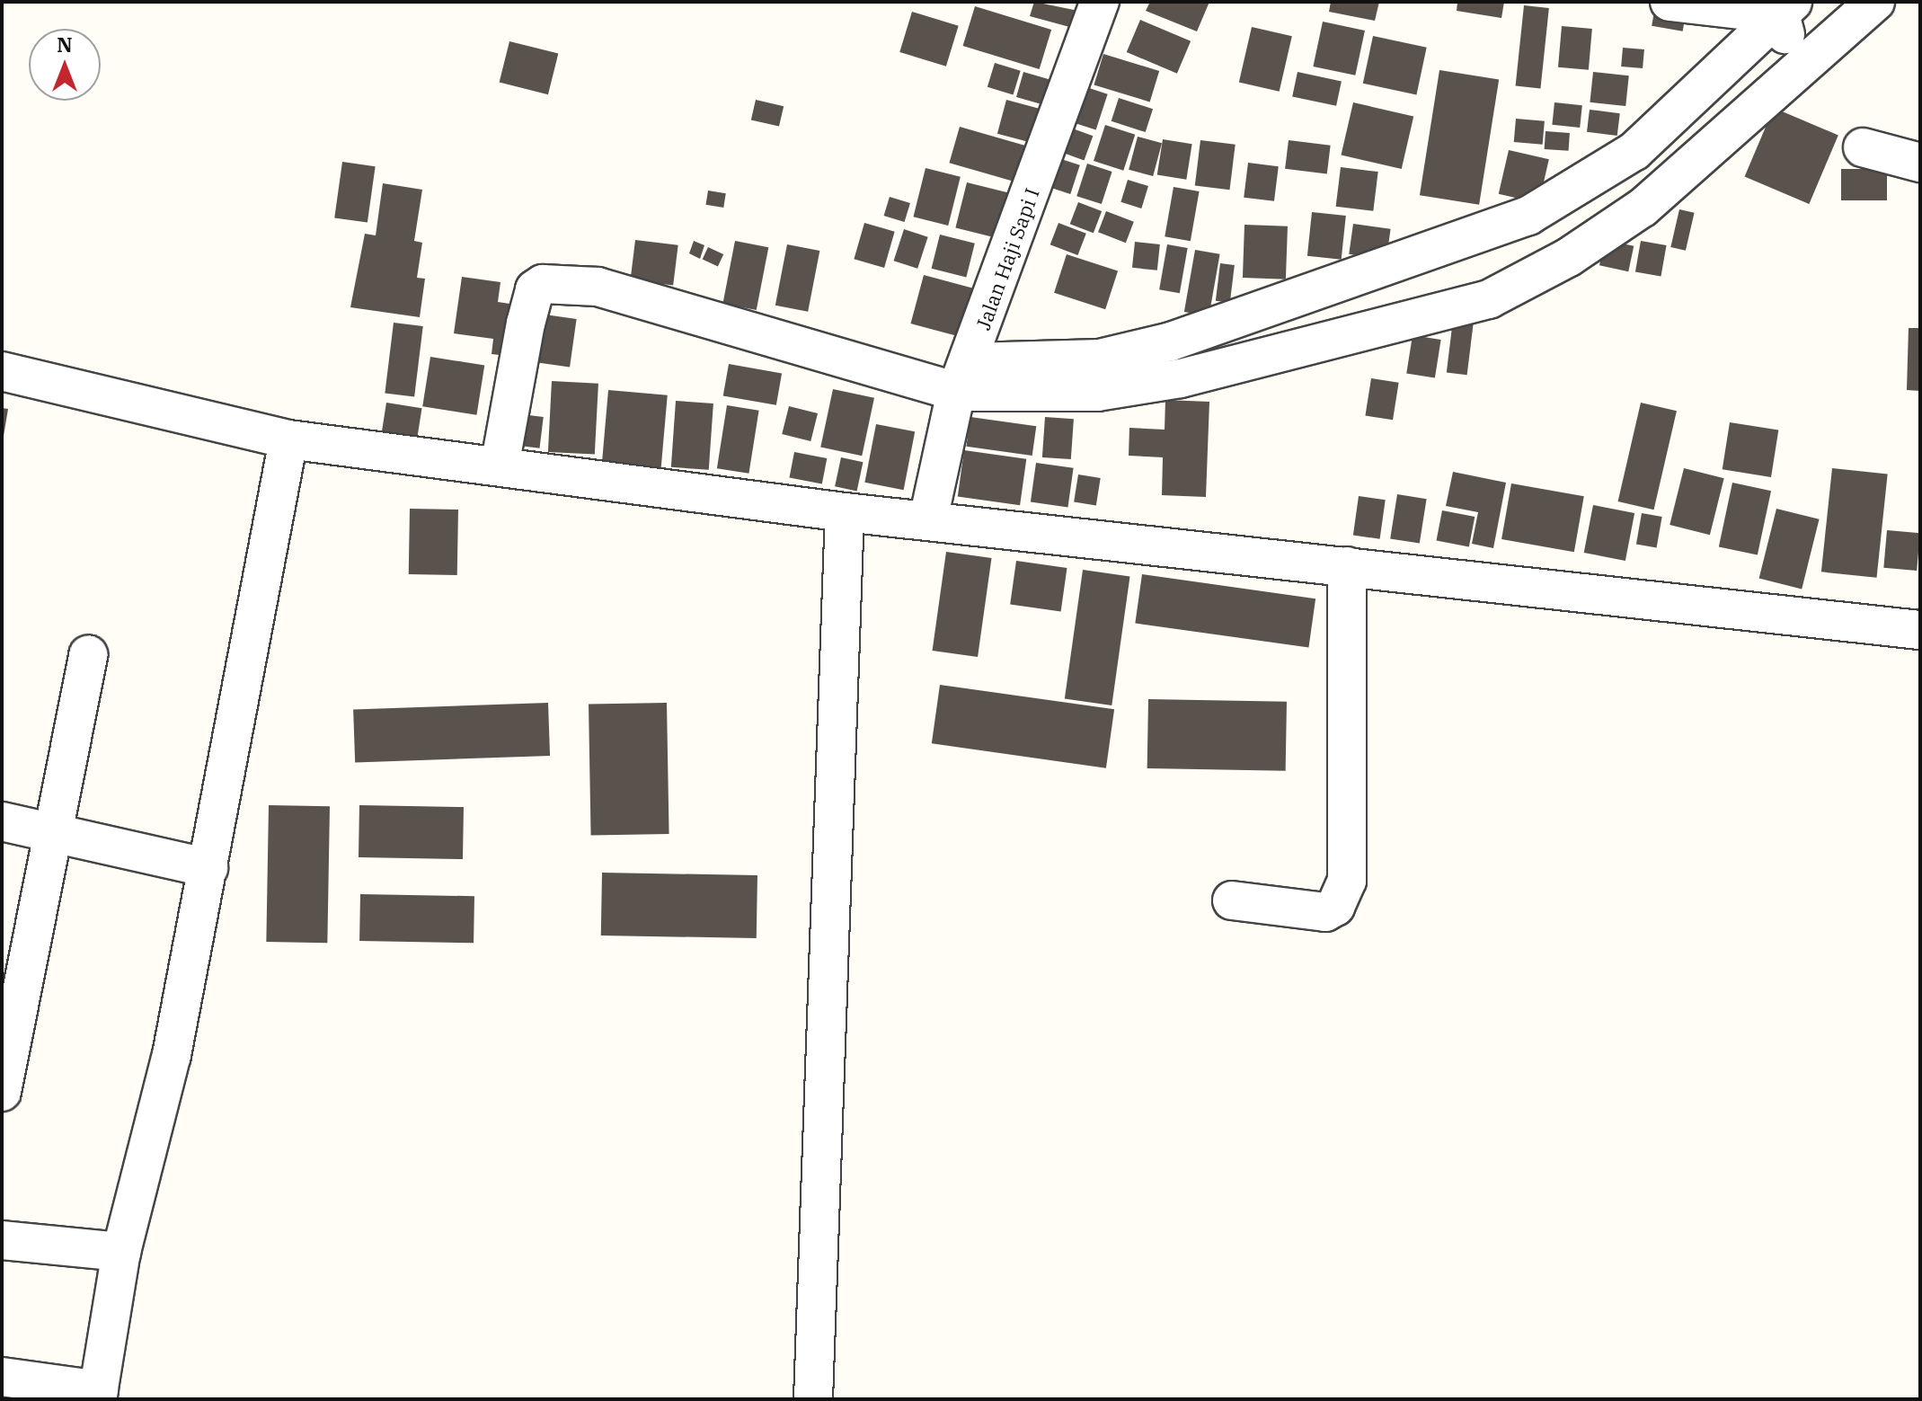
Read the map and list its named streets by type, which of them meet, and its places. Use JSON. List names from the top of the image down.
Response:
{
  "streets": {
    "street": ["Jalan Haji Sapi I"]
  },
  "north": "top"
}
